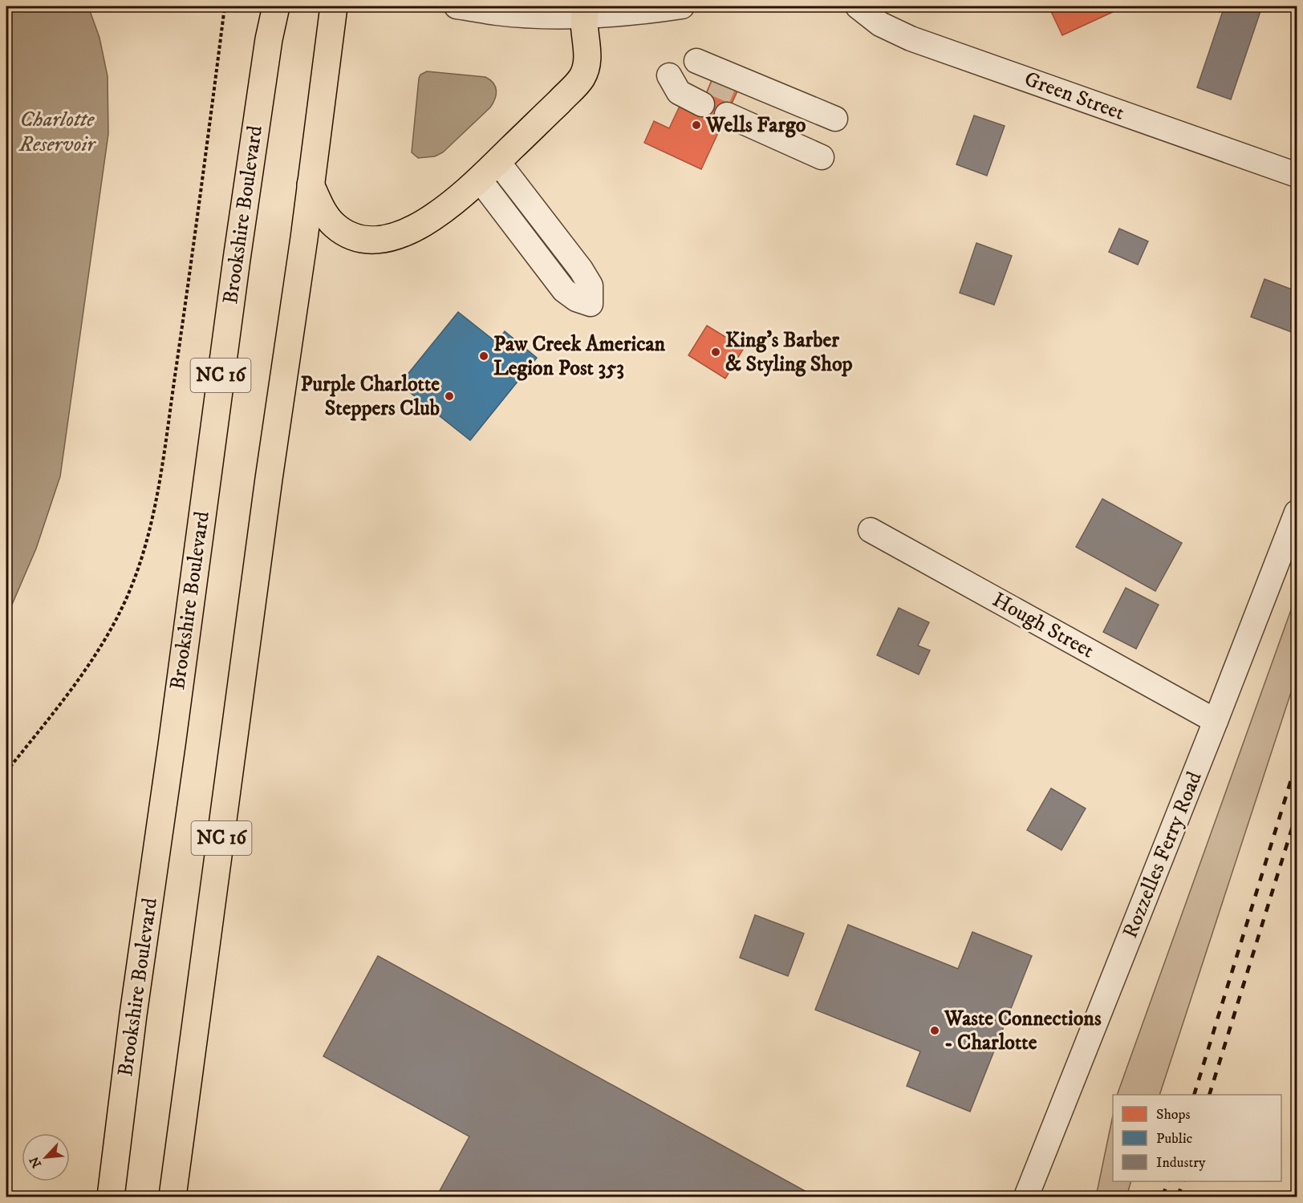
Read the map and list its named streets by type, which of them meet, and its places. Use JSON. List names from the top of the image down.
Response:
{
  "streets": {
    "highway": ["Brookshire Boulevard", "NC 16"],
    "street": ["Green Street", "Hough Street", "Rozzelles Ferry Road"]
  },
  "crossings": [
    ["Hough Street", "Rozzelles Ferry Road"]
  ],
  "water": ["Charlotte Reservoir"],
  "places": [
    "Wells Fargo",
    "King's Barber & Styling Shop",
    "Paw Creek American Legion Post 353",
    "Purple Charlotte Steppers Club",
    "Waste Connections - Charlotte"
  ],
  "legend": ["Shops", "Public", "Industry"],
  "north": "bottom left"
}
